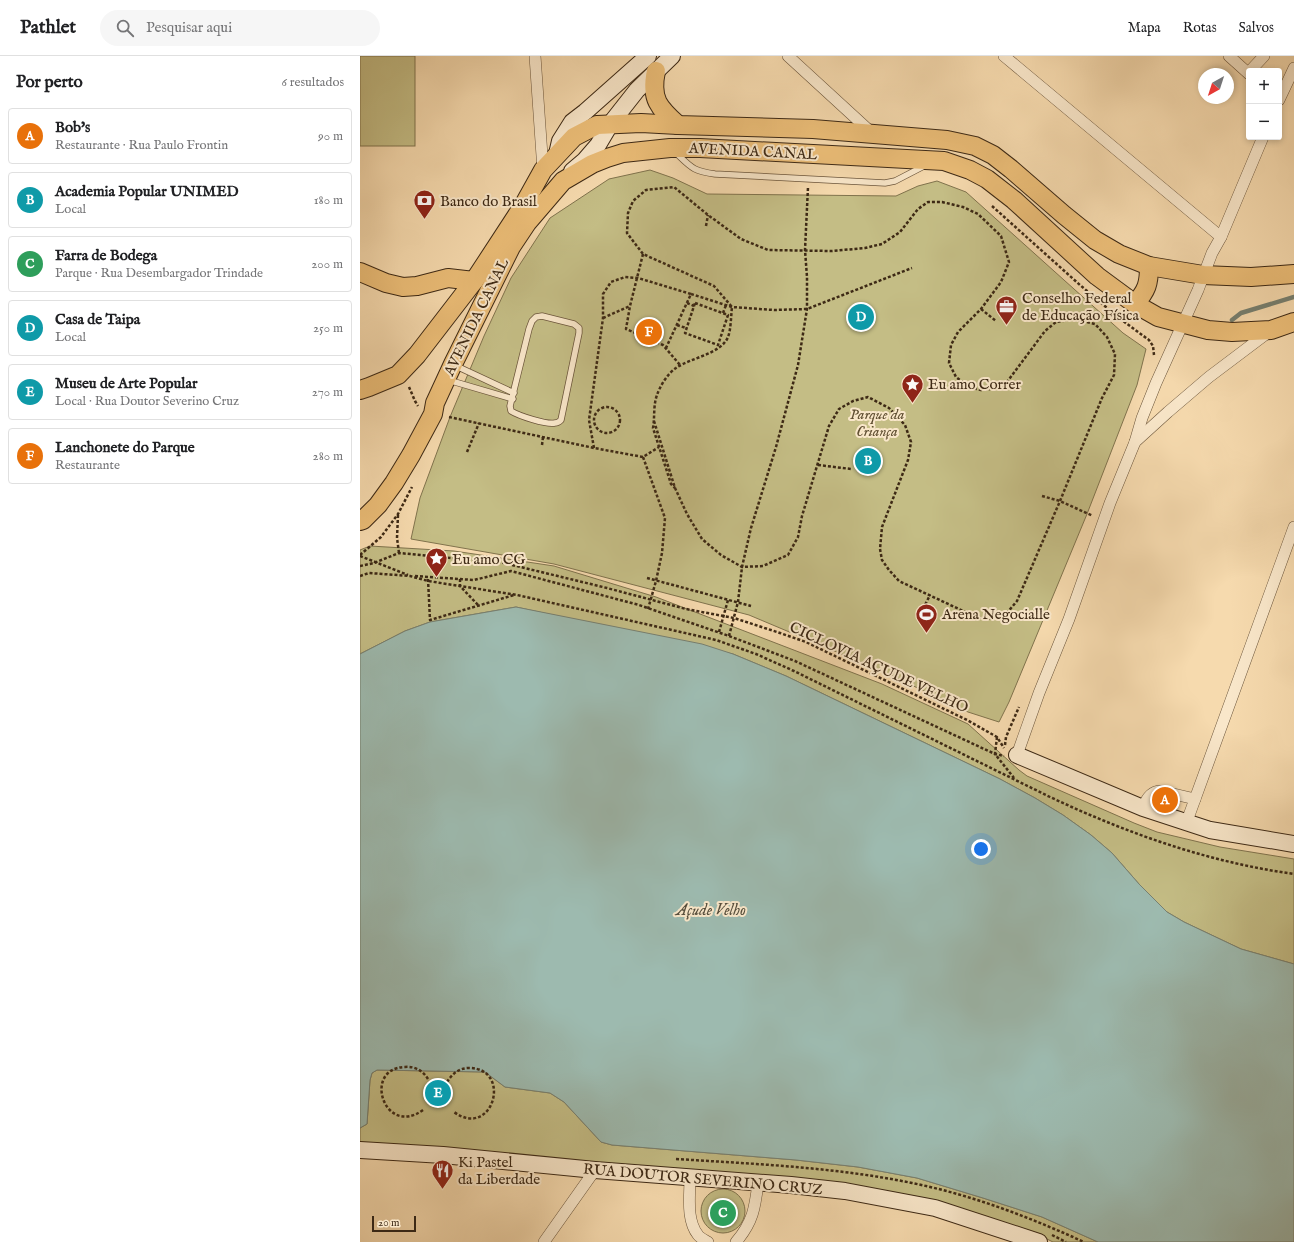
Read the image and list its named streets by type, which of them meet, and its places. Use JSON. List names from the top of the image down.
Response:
{
  "streets": {
    "main road": ["AVENIDA CANAL", "RUA DOUTOR SEVERINO CRUZ"],
    "path": ["CICLOVIA AÇUDE VELHO"]
  },
  "water": ["Açude Velho"],
  "parks": ["Parque da Criança"],
  "places": {
    "bank": ["Banco do Brasil"],
    "office": ["Conselho Federal de Educação Física"],
    "place": ["Eu amo Correr", "Eu amo CG"],
    "sports": ["Arena Negocialle"],
    "restaurant": ["Ki Pastel da Liberdade"]
  },
  "scale_bar": "20 m",
  "north": "bottom left",
  "page": {
    "header": "Pathlet",
    "search": "Pesquisar aqui",
    "nav": ["Mapa", "Rotas", "Salvos"],
    "heading": ["Por perto", "6 resultados"],
    "map_buttons": ["+", "−"],
    "list": [
      {
        "mark": "A",
        "name": "Bob's",
        "note": "Restaurante · Rua Paulo Frontin",
        "value": "90 m"
      },
      {
        "mark": "B",
        "name": "Academia Popular UNIMED",
        "note": "Local",
        "value": "180 m"
      },
      {
        "mark": "C",
        "name": "Farra de Bodega",
        "note": "Parque · Rua Desembargador Trindade",
        "value": "200 m"
      },
      {
        "mark": "D",
        "name": "Casa de Taipa",
        "note": "Local",
        "value": "250 m"
      },
      {
        "mark": "E",
        "name": "Museu de Arte Popular",
        "note": "Local · Rua Doutor Severino Cruz",
        "value": "270 m"
      },
      {
        "mark": "F",
        "name": "Lanchonete do Parque",
        "note": "Restaurante",
        "value": "280 m"
      }
    ],
    "pins": [
      "D",
      "F",
      "B",
      "A",
      "E",
      "C"
    ],
    "scale": "20 m"
  }
}
